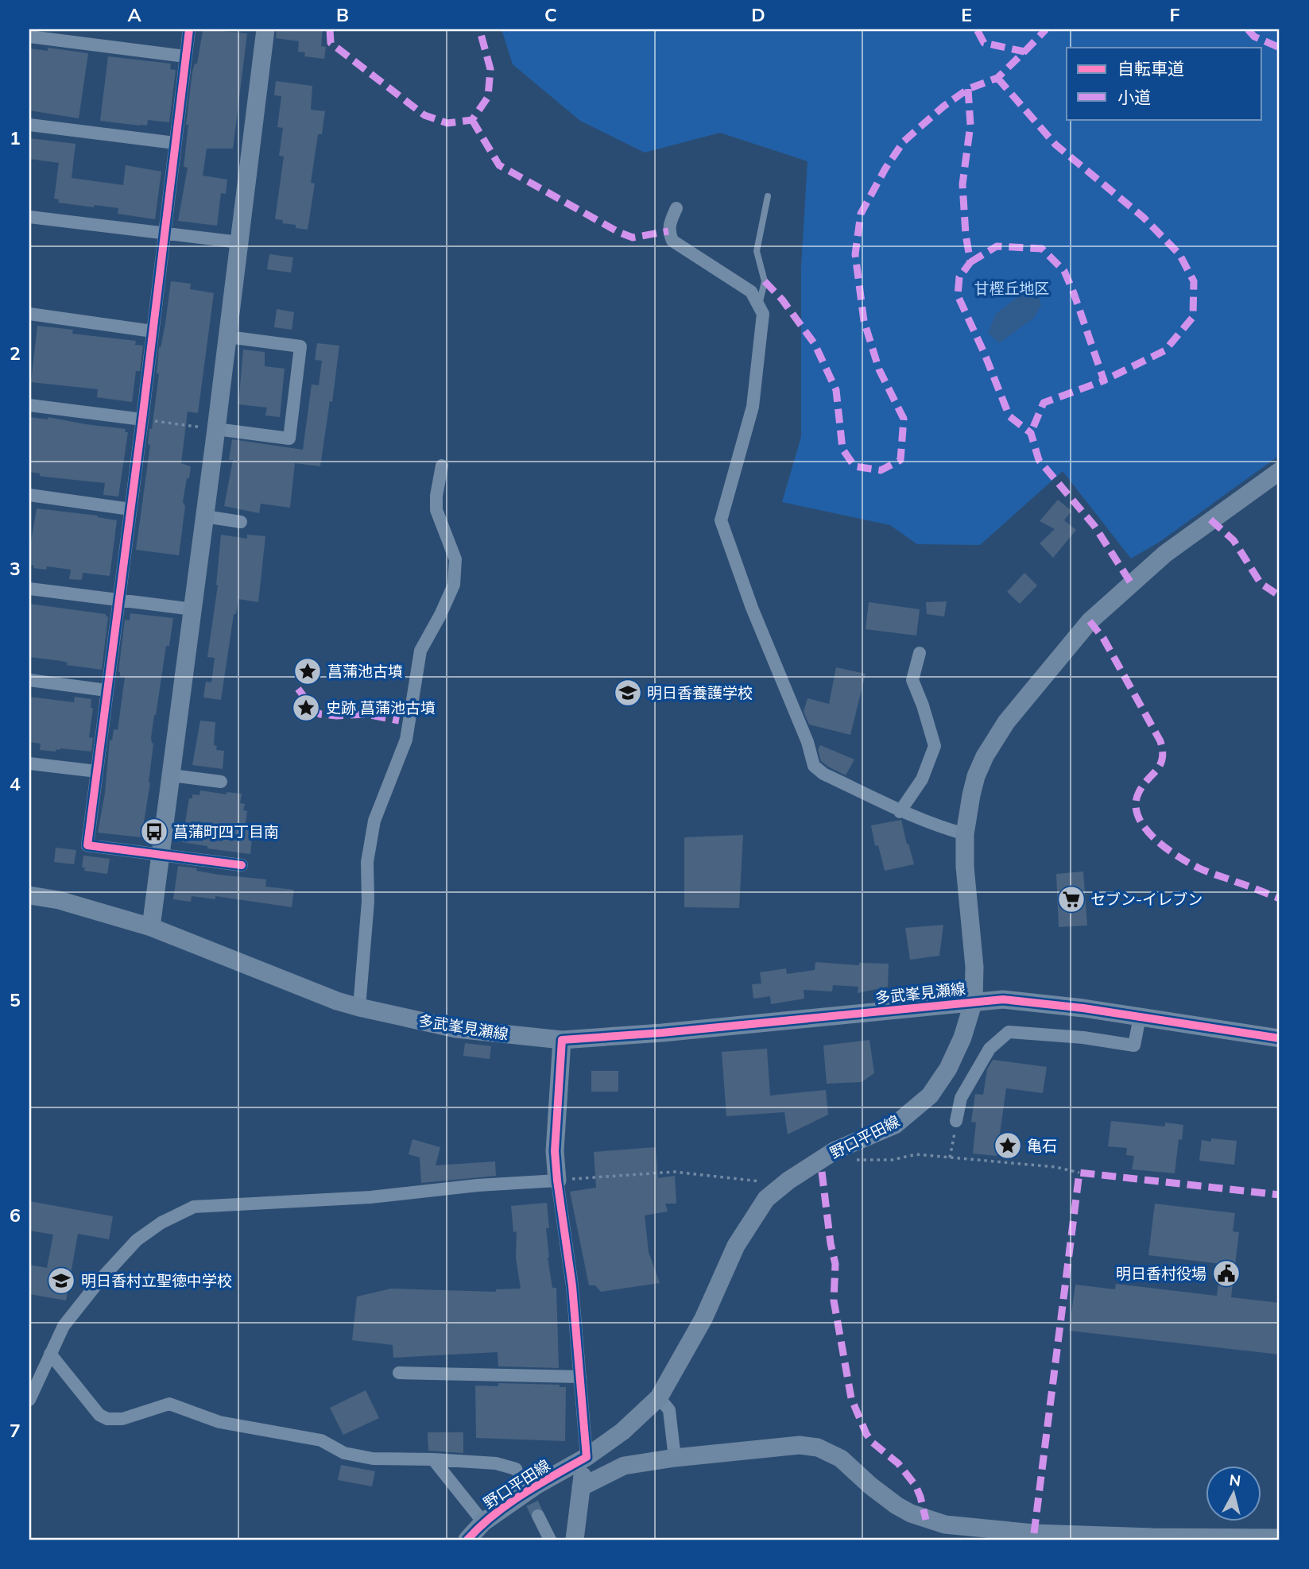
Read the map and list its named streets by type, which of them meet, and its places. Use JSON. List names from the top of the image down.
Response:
{
  "streets": {
    "street": ["多武峯見瀬線", "野口平田線"]
  },
  "crossings": [
    ["多武峯見瀬線", "野口平田線"]
  ],
  "parks": ["甘樫丘地区"],
  "places": {
    "place": ["菖蒲池古墳", "史跡 菖蒲池古墳", "亀石"],
    "school or university": ["明日香養護学校", "明日香村立聖徳中学校"],
    "bus stop": ["菖蒲町四丁目南"],
    "supermarket": ["セブン-イレブン"],
    "public building": ["明日香村役場"]
  },
  "legend": ["自転車道", "小道"],
  "north": "top",
  "grid": {
    "columns": [
      "A",
      "B",
      "C",
      "D",
      "E",
      "F"
    ],
    "rows": [
      "1",
      "2",
      "3",
      "4",
      "5",
      "6",
      "7"
    ]
  }
}
